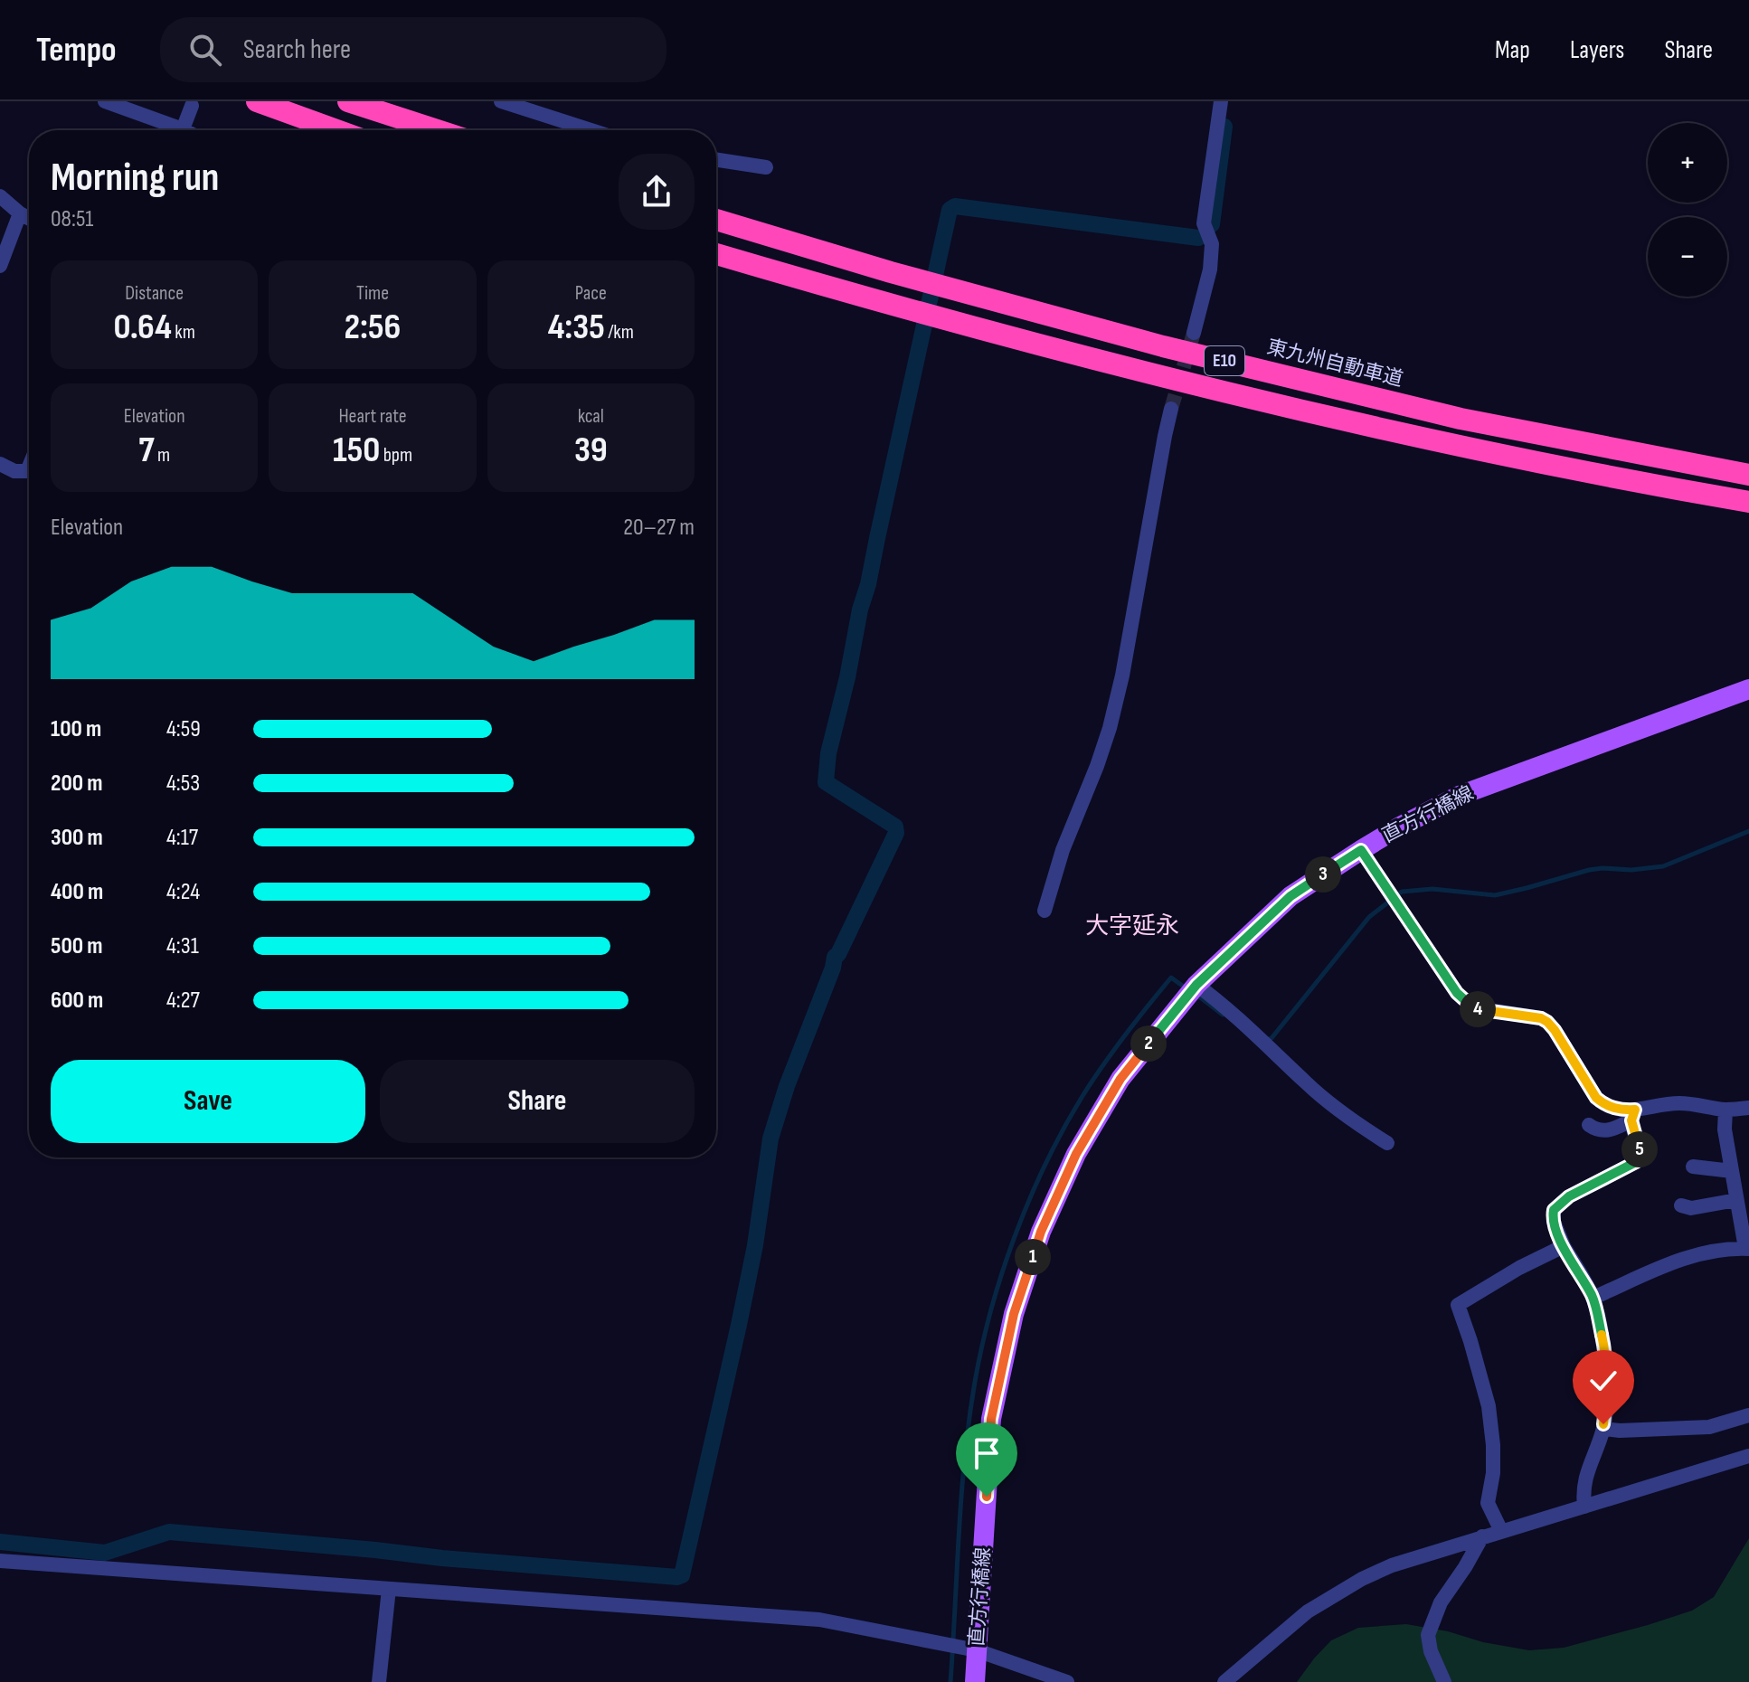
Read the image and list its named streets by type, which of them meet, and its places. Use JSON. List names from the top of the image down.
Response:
{
  "streets": {
    "highway": ["E10", "東九州自動車道"],
    "main road": ["直方行橋線"]
  },
  "districts": ["大字延永"],
  "page": {
    "header": "Tempo",
    "search": "Search here",
    "nav": ["Map", "Layers", "Share"],
    "map_buttons": ["+", "−"],
    "heading": ["Morning run", "08:51"],
    "stats": [
      ["Distance", "0.64 km"],
      ["Time", "2:56"],
      ["Pace", "4:35 /km"],
      ["Elevation", "7 m"],
      ["Heart rate", "150 bpm"],
      ["kcal", "39"]
    ],
    "chart": ["Elevation", "20–27 m"],
    "list": [
      {
        "name": "100 m",
        "note": "4:59"
      },
      {
        "name": "200 m",
        "note": "4:53"
      },
      {
        "name": "300 m",
        "note": "4:17"
      },
      {
        "name": "400 m",
        "note": "4:24"
      },
      {
        "name": "500 m",
        "note": "4:31"
      },
      {
        "name": "600 m",
        "note": "4:27"
      }
    ],
    "pins": [
      "3",
      "4",
      "2",
      "5",
      "1"
    ],
    "buttons": ["Save", "Share"]
  }
}
